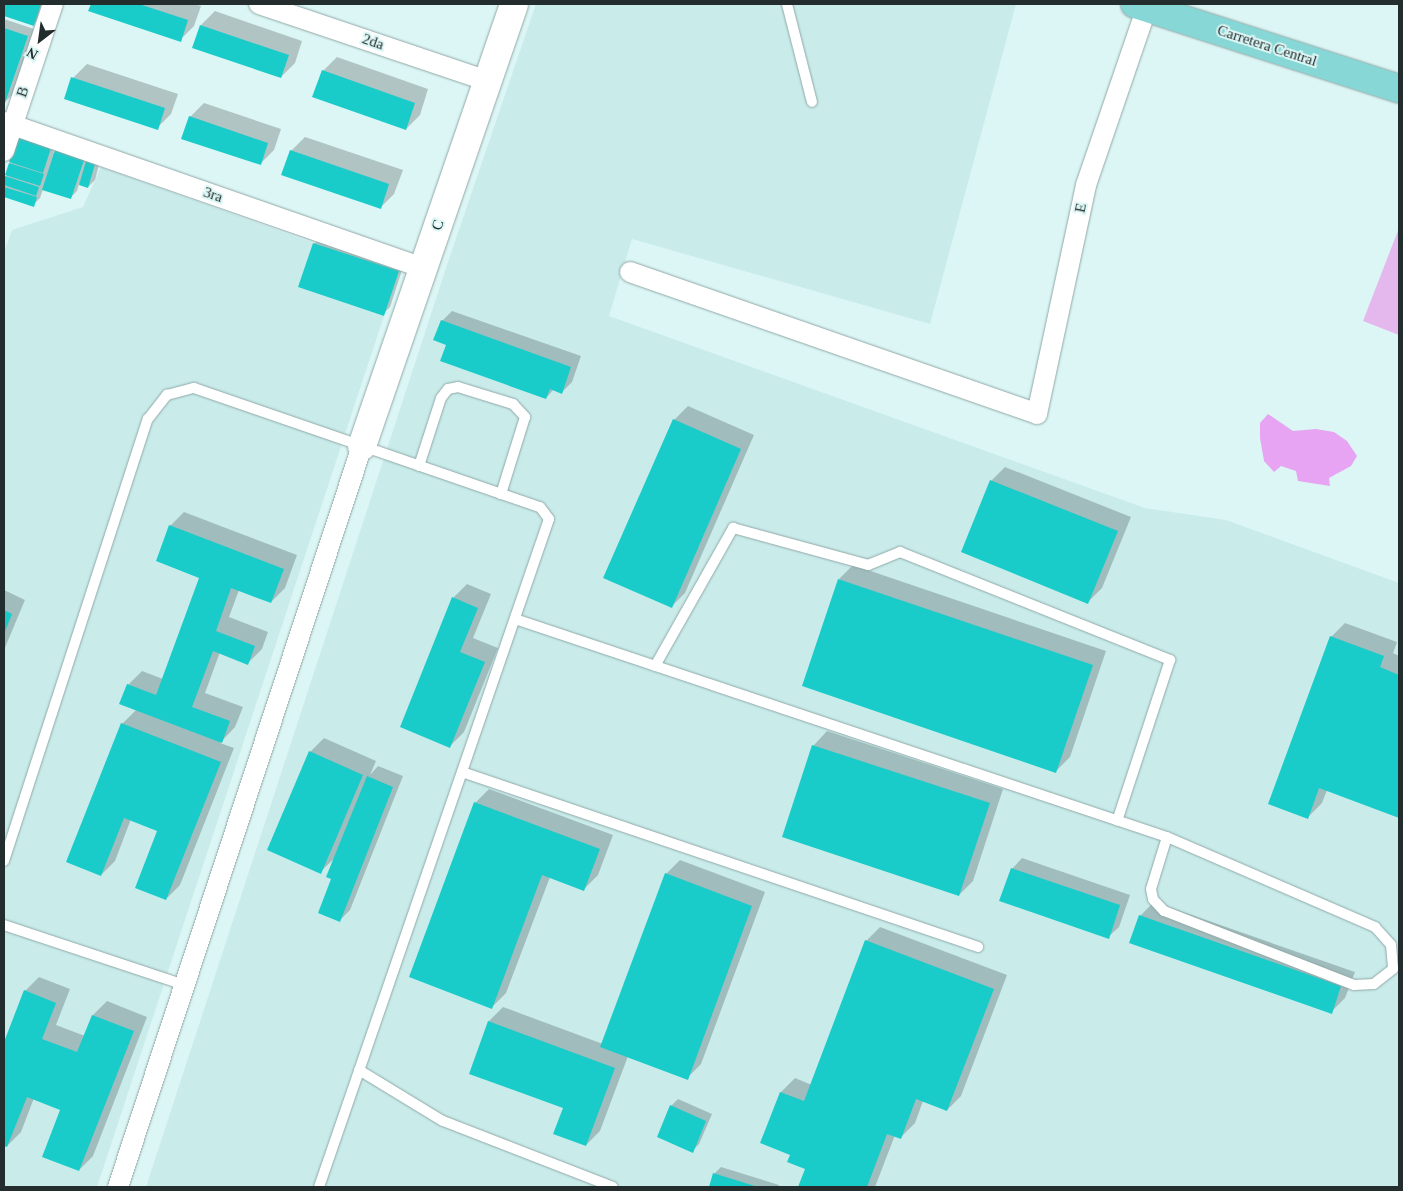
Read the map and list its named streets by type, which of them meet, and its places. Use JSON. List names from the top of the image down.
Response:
{
  "streets": {
    "main road": ["Carretera Central"],
    "street": [
      "2da",
      "B",
      "3ra",
      "E",
      "C"
    ]
  },
  "crossings": [
    ["2da", "C"],
    ["Carretera Central", "E"],
    ["B", "3ra"],
    ["3ra", "C"]
  ],
  "north": "bottom left"
}
